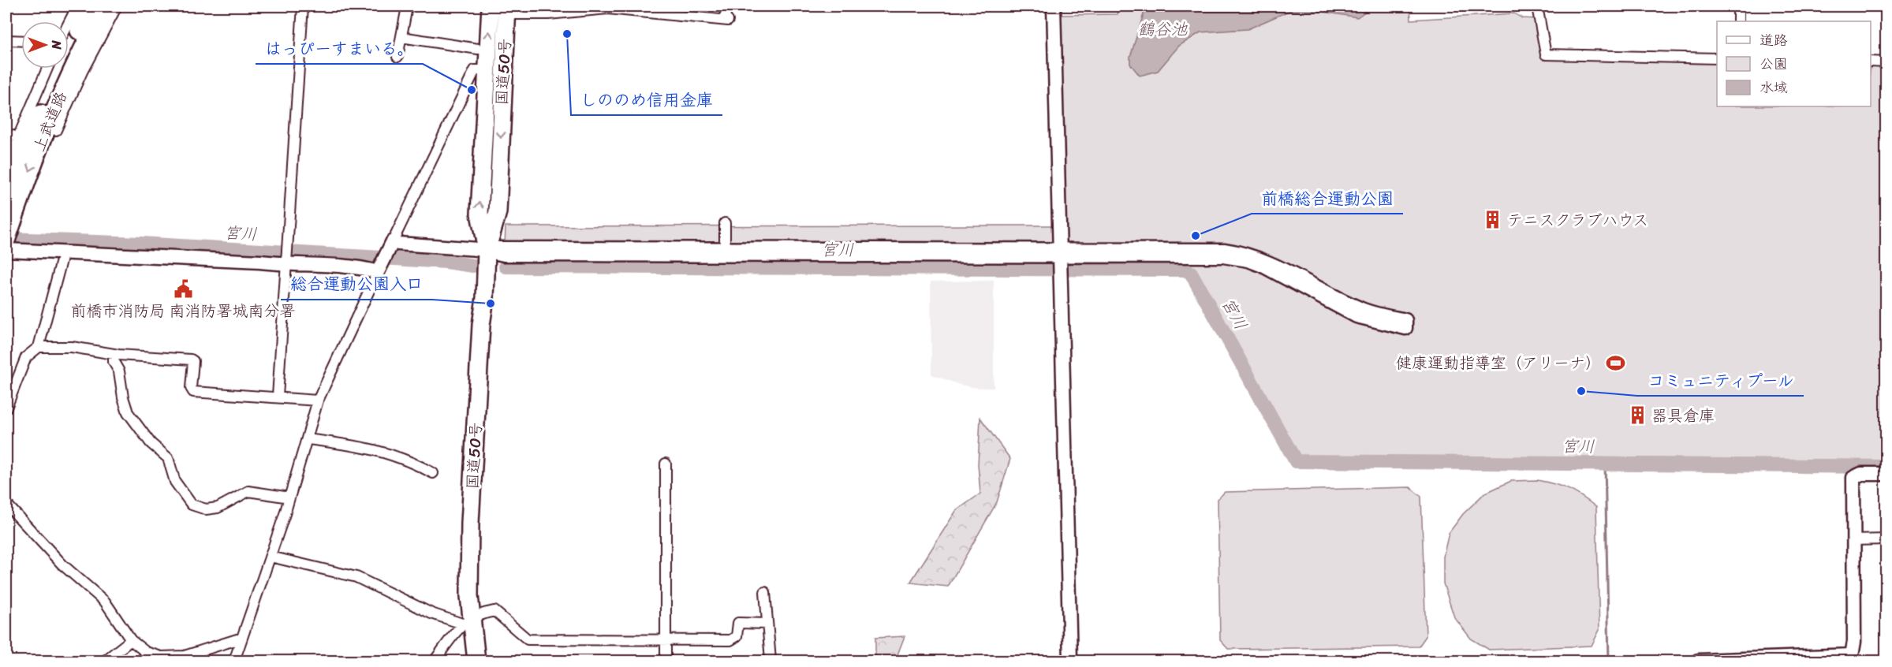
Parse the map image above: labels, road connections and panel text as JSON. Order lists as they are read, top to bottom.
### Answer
{
  "streets": {
    "highway": ["国道50号", "上武道路"]
  },
  "water": ["鶴谷池", "宮川"],
  "places": {
    "other": [
      "しののめ信用金庫",
      "はっぴーすまいる。",
      "前橋総合運動公園",
      "総合運動公園入口",
      "コミュニティプール"
    ],
    "building": ["テニスクラブハウス", "器具倉庫"],
    "public building": ["前橋市消防局 南消防署城南分署"],
    "sports": ["健康運動指導室（アリーナ）"]
  },
  "legend": ["道路", "公園", "水域"],
  "north": "right"
}
